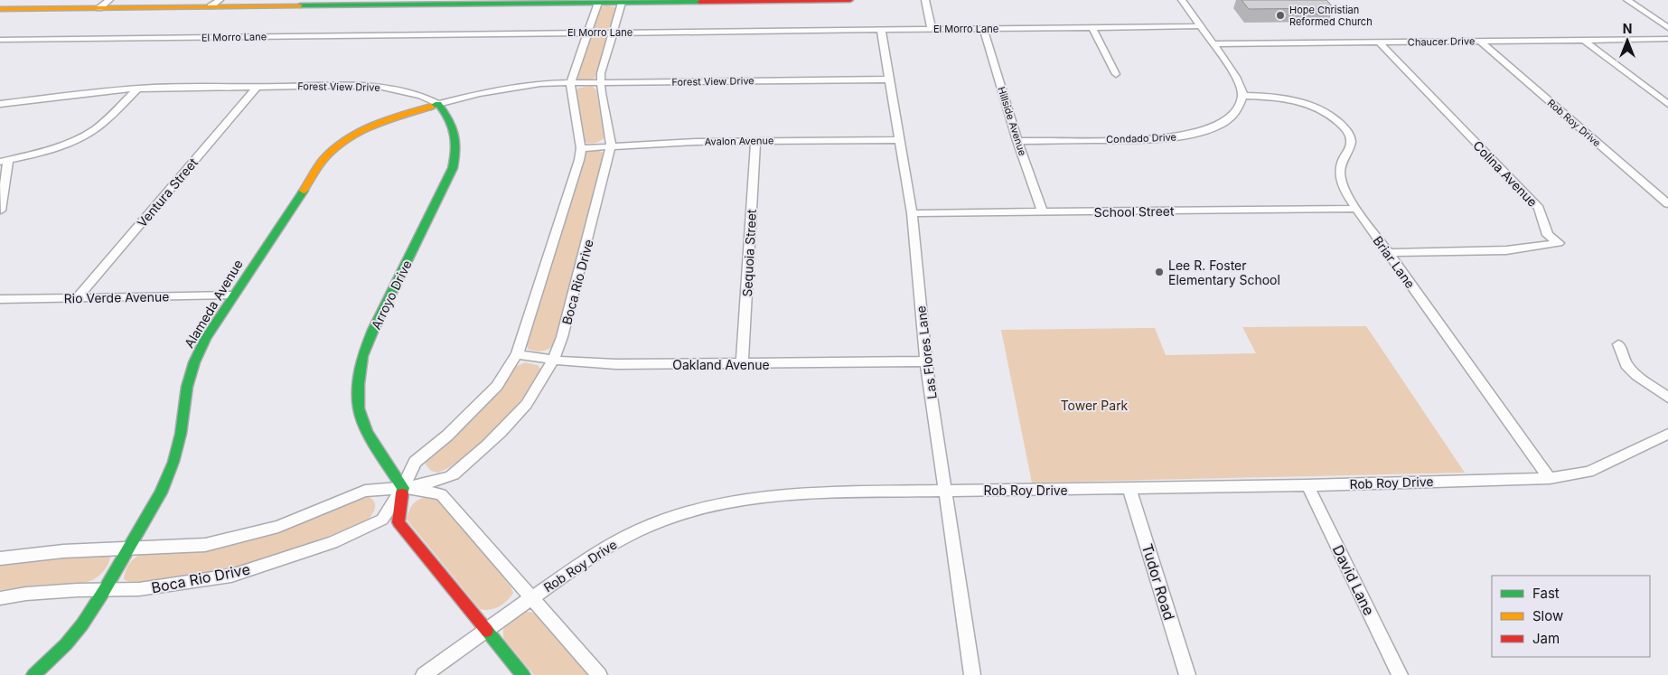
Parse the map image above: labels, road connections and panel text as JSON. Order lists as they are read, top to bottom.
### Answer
{
  "streets": {
    "street": [
      "El Morro Lane",
      "Chaucer Drive",
      "Forest View Drive",
      "Hillside Avenue",
      "Rob Roy Drive",
      "Condado Drive",
      "Avalon Avenue",
      "Colina Avenue",
      "Ventura Street",
      "School Street",
      "Sequoia Street",
      "Briar Lane",
      "Boca Rio Drive",
      "Arroyo Drive",
      "Rio Verde Avenue",
      "Alameda Avenue",
      "Las Flores Lane",
      "Oakland Avenue",
      "David Lane",
      "Tudor Road"
    ]
  },
  "crossings": [
    ["El Morro Lane", "Hillside Avenue"],
    ["El Morro Lane", "Boca Rio Drive"],
    ["El Morro Lane", "Las Flores Lane"],
    ["Chaucer Drive", "Rob Roy Drive"],
    ["Chaucer Drive", "Colina Avenue"],
    ["Forest View Drive", "Ventura Street"],
    ["Forest View Drive", "Boca Rio Drive"],
    ["Forest View Drive", "Arroyo Drive"],
    ["Forest View Drive", "Alameda Avenue"],
    ["Forest View Drive", "Las Flores Lane"],
    ["Hillside Avenue", "Condado Drive"],
    ["Hillside Avenue", "School Street"],
    ["Rob Roy Drive", "Briar Lane"],
    ["Rob Roy Drive", "Las Flores Lane"],
    ["Rob Roy Drive", "David Lane"],
    ["Rob Roy Drive", "Tudor Road"],
    ["Condado Drive", "Briar Lane"],
    ["Avalon Avenue", "Sequoia Street"],
    ["Avalon Avenue", "Boca Rio Drive"],
    ["Avalon Avenue", "Las Flores Lane"],
    ["Colina Avenue", "Briar Lane"],
    ["Ventura Street", "Rio Verde Avenue"],
    ["School Street", "Briar Lane"],
    ["School Street", "Las Flores Lane"],
    ["Sequoia Street", "Oakland Avenue"],
    ["Boca Rio Drive", "Arroyo Drive"],
    ["Boca Rio Drive", "Alameda Avenue"],
    ["Boca Rio Drive", "Oakland Avenue"],
    ["Arroyo Drive", "Alameda Avenue"],
    ["Rio Verde Avenue", "Alameda Avenue"],
    ["Las Flores Lane", "Oakland Avenue"]
  ],
  "parks": ["Tower Park"],
  "places": ["Hope Christian Reformed Church", "Lee R. Foster Elementary School"],
  "legend": ["Fast", "Slow", "Jam"],
  "north": "top"
}
